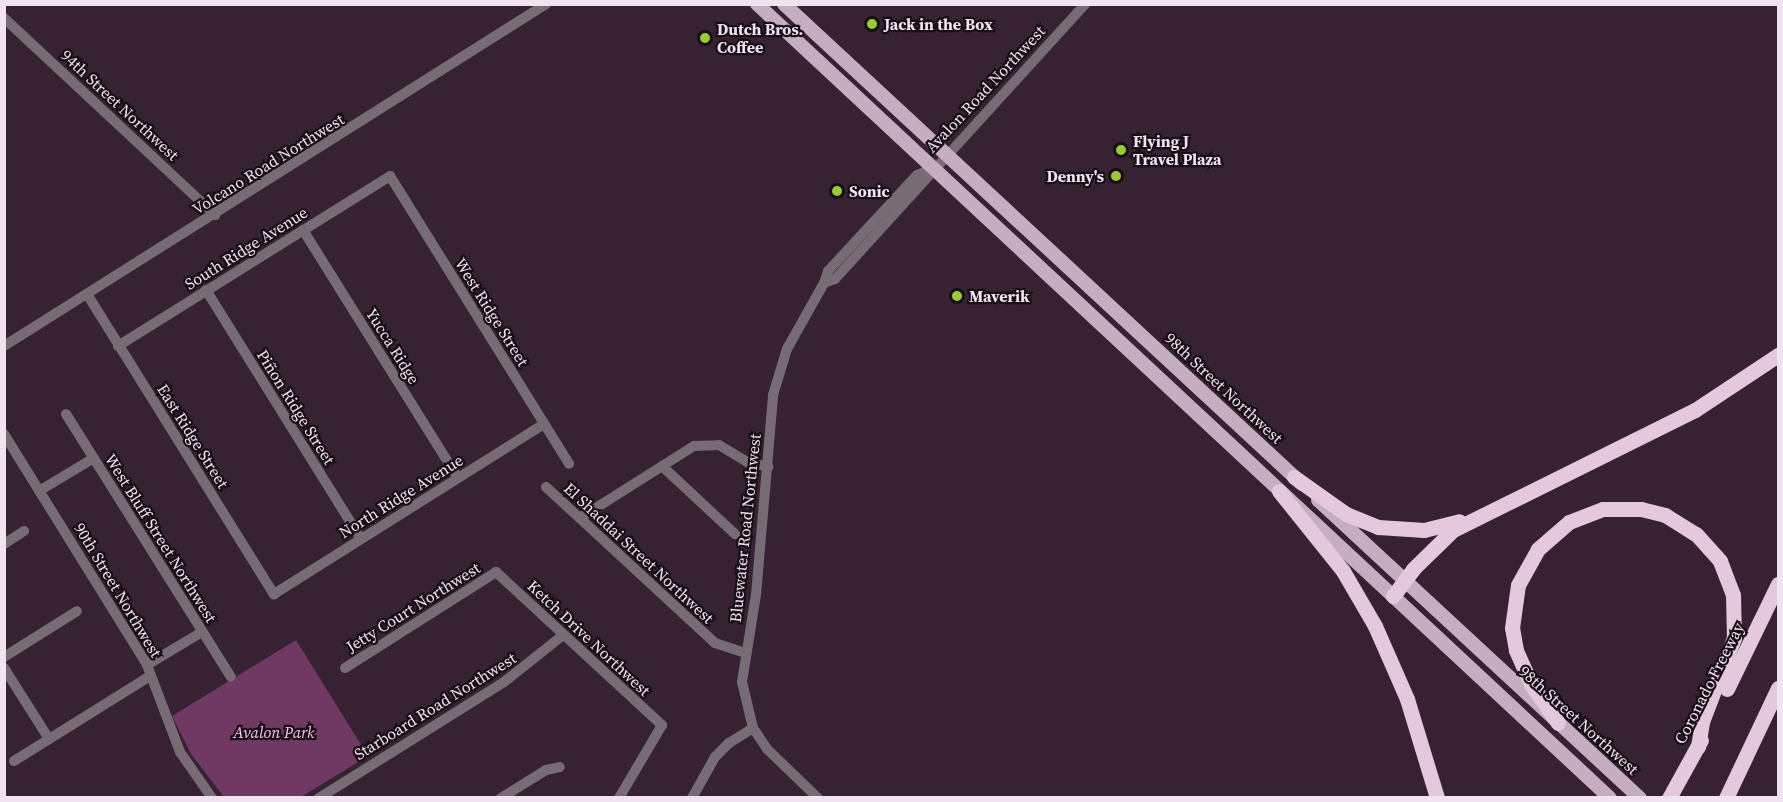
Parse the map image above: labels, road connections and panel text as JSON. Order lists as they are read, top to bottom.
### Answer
{
  "streets": {
    "highway": ["Coronado Freeway"],
    "main road": ["98th Street Northwest"],
    "street": [
      "Avalon Road Northwest",
      "94th Street Northwest",
      "Volcano Road Northwest",
      "South Ridge Avenue",
      "West Ridge Street",
      "Yucca Ridge",
      "Piñon Ridge Street",
      "East Ridge Street",
      "North Ridge Avenue",
      "Bluewater Road Northwest",
      "West Bluff Street Northwest",
      "El Shaddai Street Northwest",
      "90th Street Northwest",
      "Jetty Court Northwest",
      "Ketch Drive Northwest",
      "Starboard Road Northwest"
    ]
  },
  "crossings": [
    ["Avalon Road Northwest", "98th Street Northwest"],
    ["Avalon Road Northwest", "Bluewater Road Northwest"],
    ["94th Street Northwest", "Volcano Road Northwest"],
    ["Volcano Road Northwest", "East Ridge Street"],
    ["South Ridge Avenue", "West Ridge Street"],
    ["South Ridge Avenue", "Yucca Ridge"],
    ["South Ridge Avenue", "Piñon Ridge Street"],
    ["South Ridge Avenue", "East Ridge Street"],
    ["West Ridge Street", "North Ridge Avenue"],
    ["Yucca Ridge", "North Ridge Avenue"],
    ["Piñon Ridge Street", "North Ridge Avenue"],
    ["East Ridge Street", "North Ridge Avenue"],
    ["Bluewater Road Northwest", "El Shaddai Street Northwest"],
    ["Jetty Court Northwest", "Ketch Drive Northwest"],
    ["Ketch Drive Northwest", "Starboard Road Northwest"]
  ],
  "parks": ["Avalon Park"],
  "places": [
    "Jack in the Box",
    "Dutch Bros. Coffee",
    "Flying J Travel Plaza",
    "Denny's",
    "Sonic",
    "Maverik"
  ]
}
